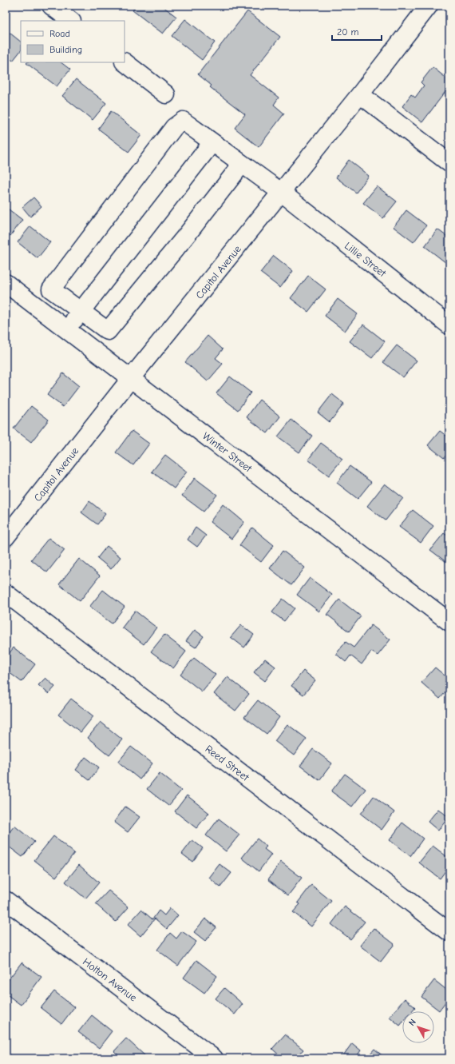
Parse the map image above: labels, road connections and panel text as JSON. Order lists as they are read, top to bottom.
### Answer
{
  "streets": {
    "street": [
      "Lillie Street",
      "Capitol Avenue",
      "Winter Street",
      "Reed Street",
      "Holton Avenue"
    ]
  },
  "crossings": [
    ["Lillie Street", "Capitol Avenue"],
    ["Capitol Avenue", "Winter Street"]
  ],
  "legend": ["Road", "Building"],
  "scale_bar": "20 m",
  "north": "top left"
}
